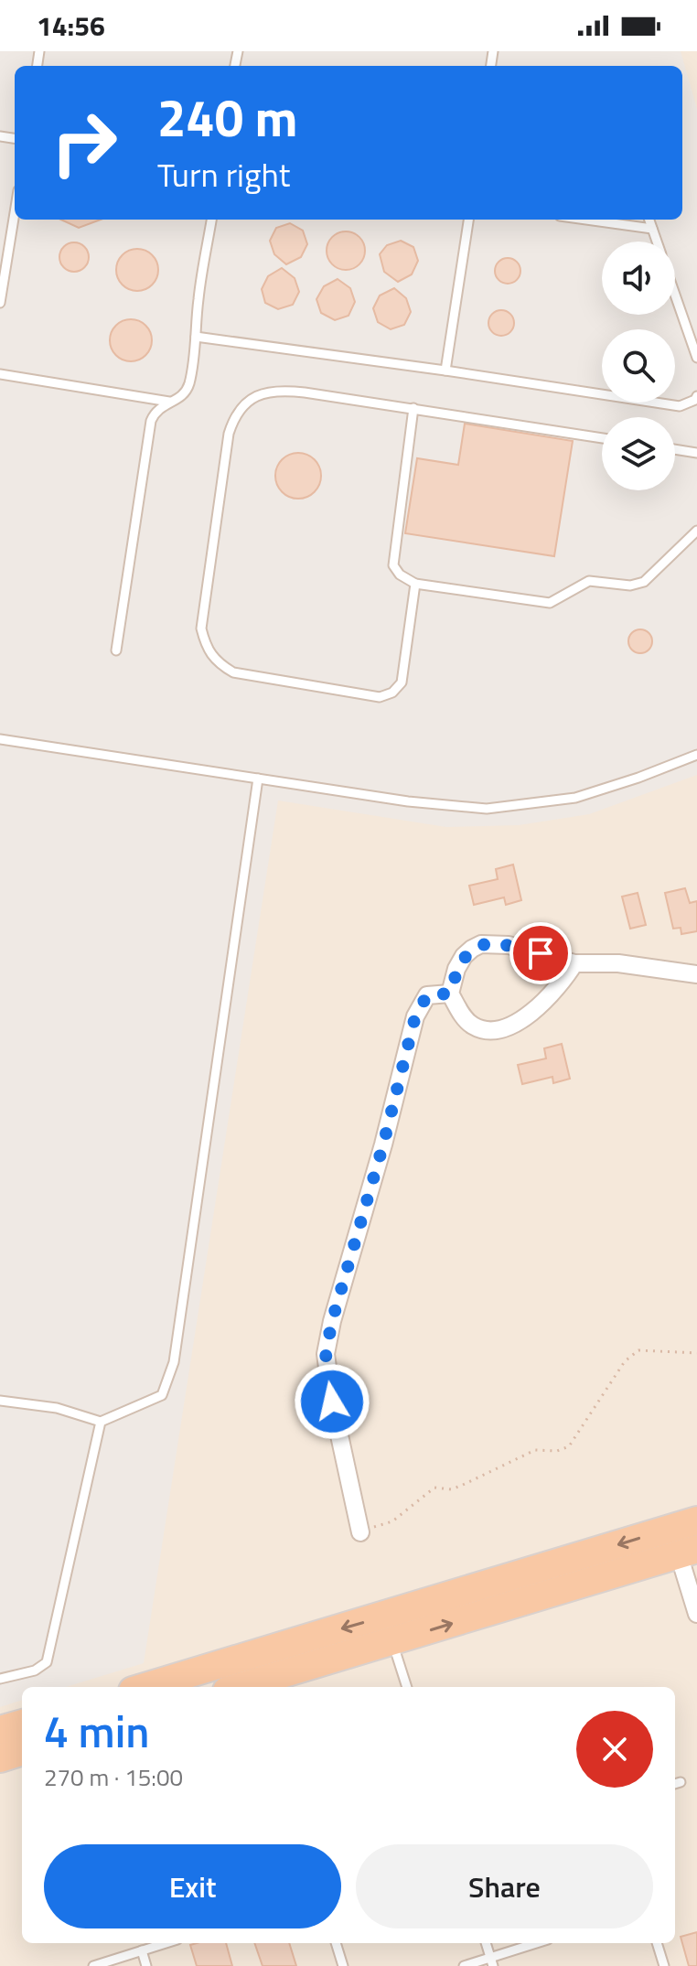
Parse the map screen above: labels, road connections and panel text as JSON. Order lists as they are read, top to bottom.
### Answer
{
  "page": {
    "status": "14:56",
    "turn": ["240 m", "Turn right"],
    "heading": ["4 min", "270 m · 15:00"],
    "buttons": ["Exit", "Share"]
  }
}
